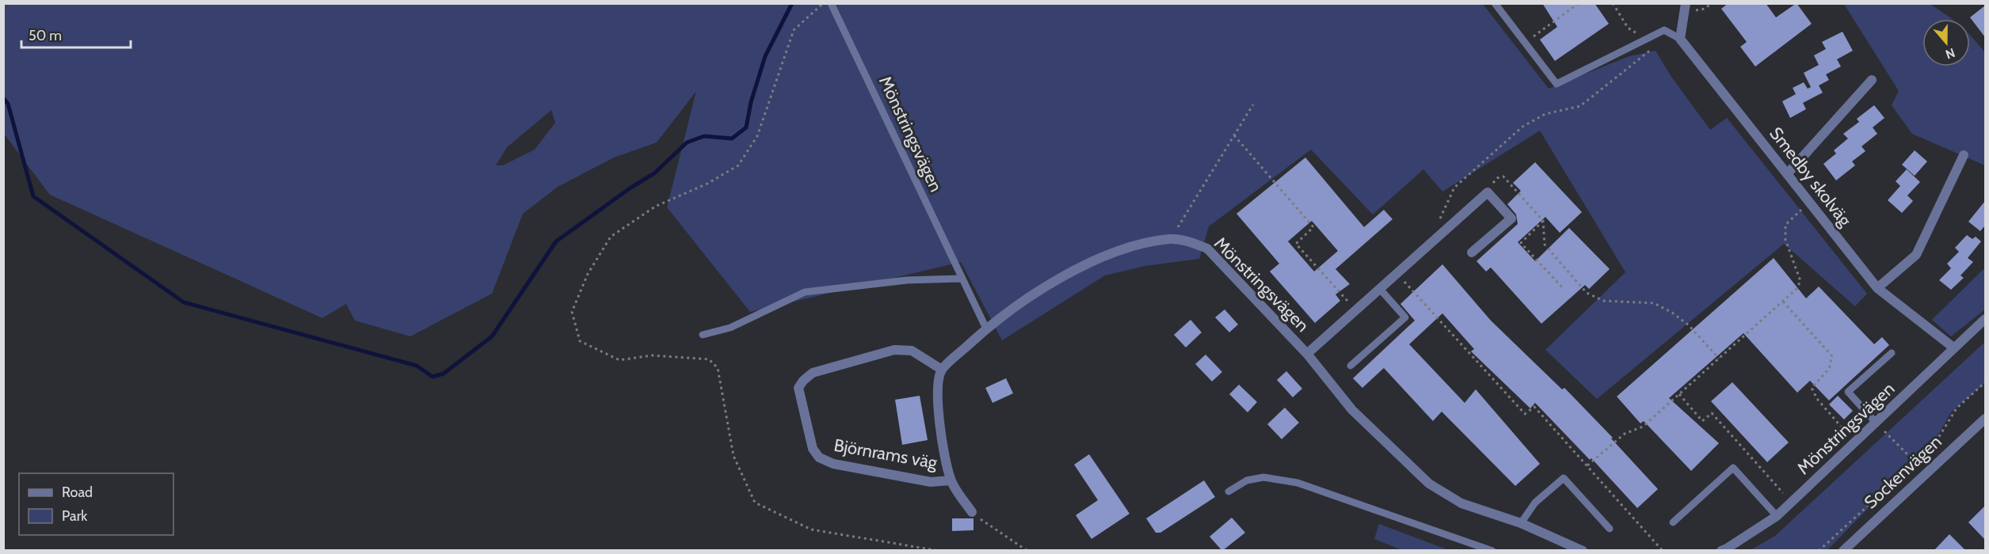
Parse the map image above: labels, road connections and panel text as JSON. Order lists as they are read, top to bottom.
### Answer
{
  "streets": {
    "street": [
      "Mönstringsvägen",
      "Smedby skolväg",
      "Björnrams väg",
      "Sockenvägen"
    ]
  },
  "crossings": [
    ["Mönstringsvägen", "Smedby skolväg"],
    ["Mönstringsvägen", "Björnrams väg"]
  ],
  "legend": ["Road", "Park"],
  "scale_bar": "50 m",
  "north": "bottom"
}
